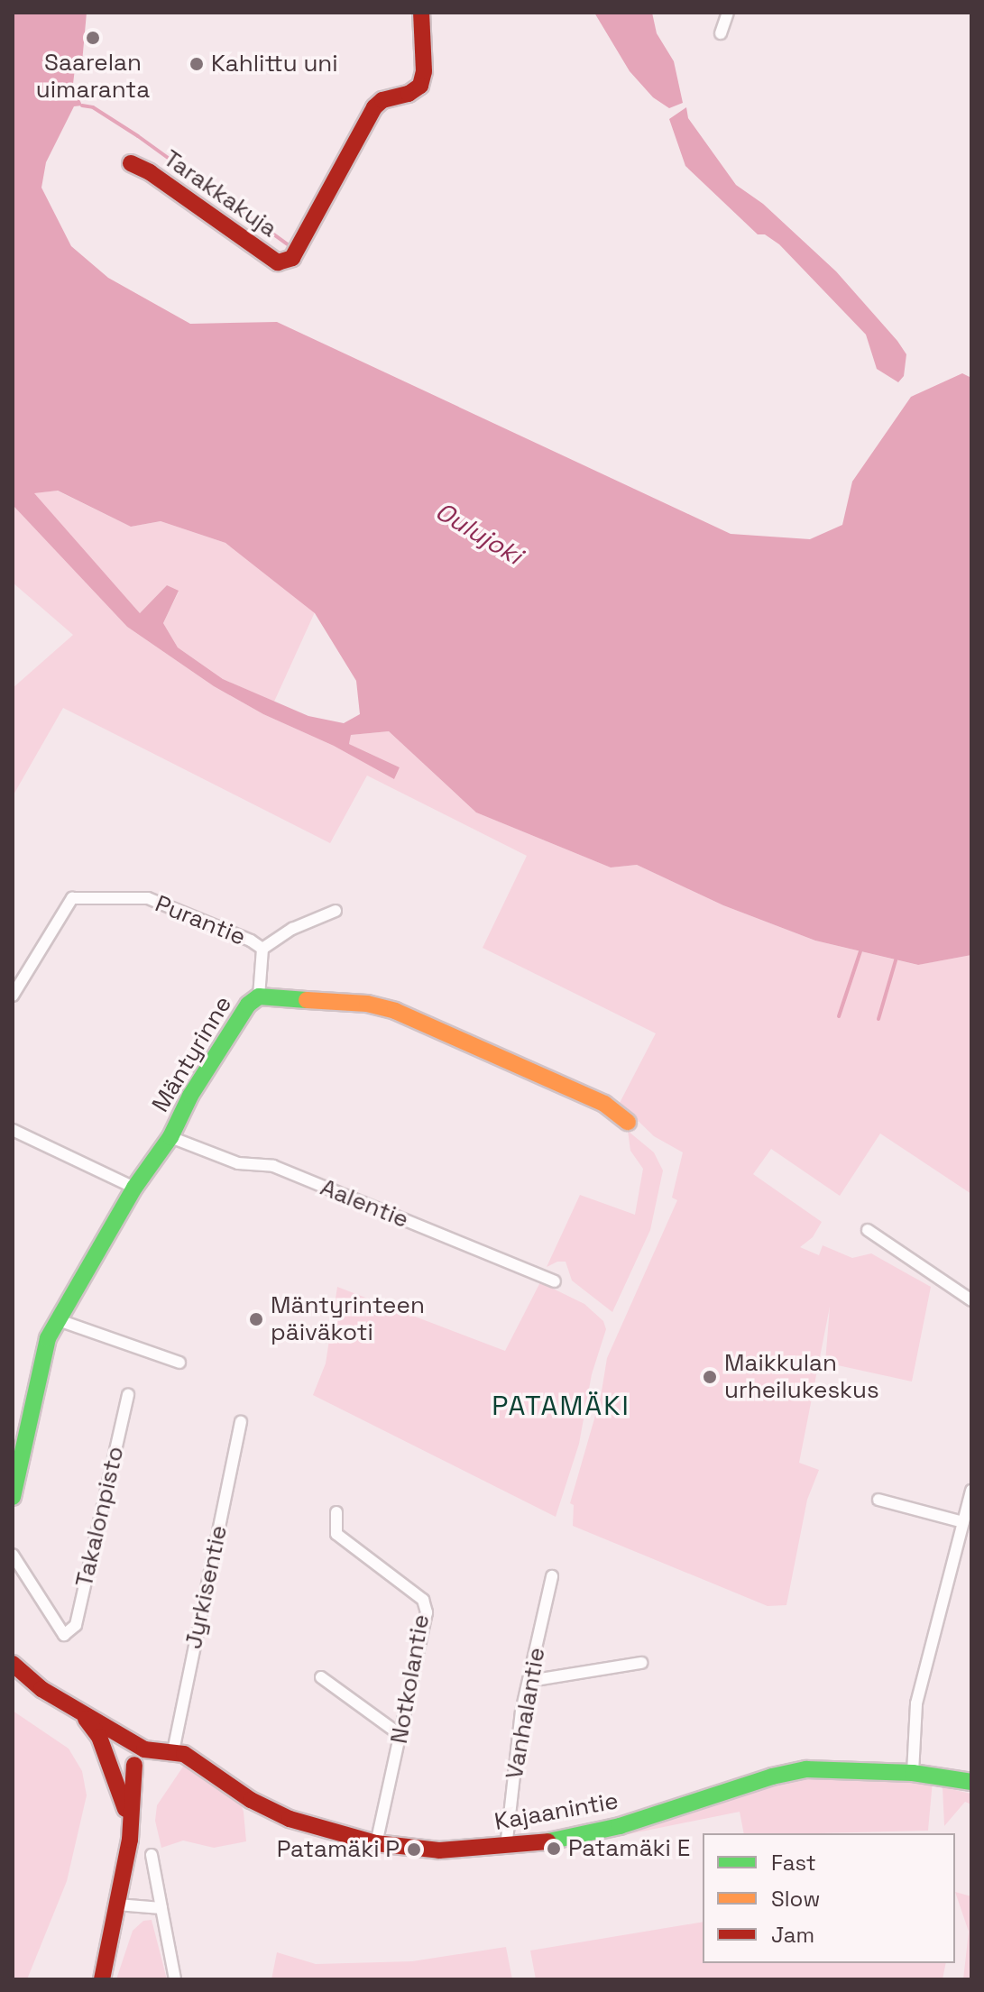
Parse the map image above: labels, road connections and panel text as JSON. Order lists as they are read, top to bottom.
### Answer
{
  "streets": {
    "street": [
      "Tarakkakuja",
      "Purantie",
      "Mäntyrinne",
      "Aalentie",
      "Takalonpisto",
      "Jyrkisentie",
      "Notkolantie",
      "Vanhalantie",
      "Kajaanintie"
    ]
  },
  "crossings": [
    ["Purantie", "Mäntyrinne"],
    ["Mäntyrinne", "Aalentie"],
    ["Jyrkisentie", "Kajaanintie"],
    ["Notkolantie", "Kajaanintie"],
    ["Vanhalantie", "Kajaanintie"]
  ],
  "districts": ["PATAMÄKI"],
  "water": ["Oulujoki"],
  "places": [
    "Saarelan uimaranta",
    "Kahlittu uni",
    "Mäntyrinteen päiväkoti",
    "Maikkulan urheilukeskus",
    "Patamäki E",
    "Patamäki P"
  ],
  "legend": ["Fast", "Slow", "Jam"]
}
